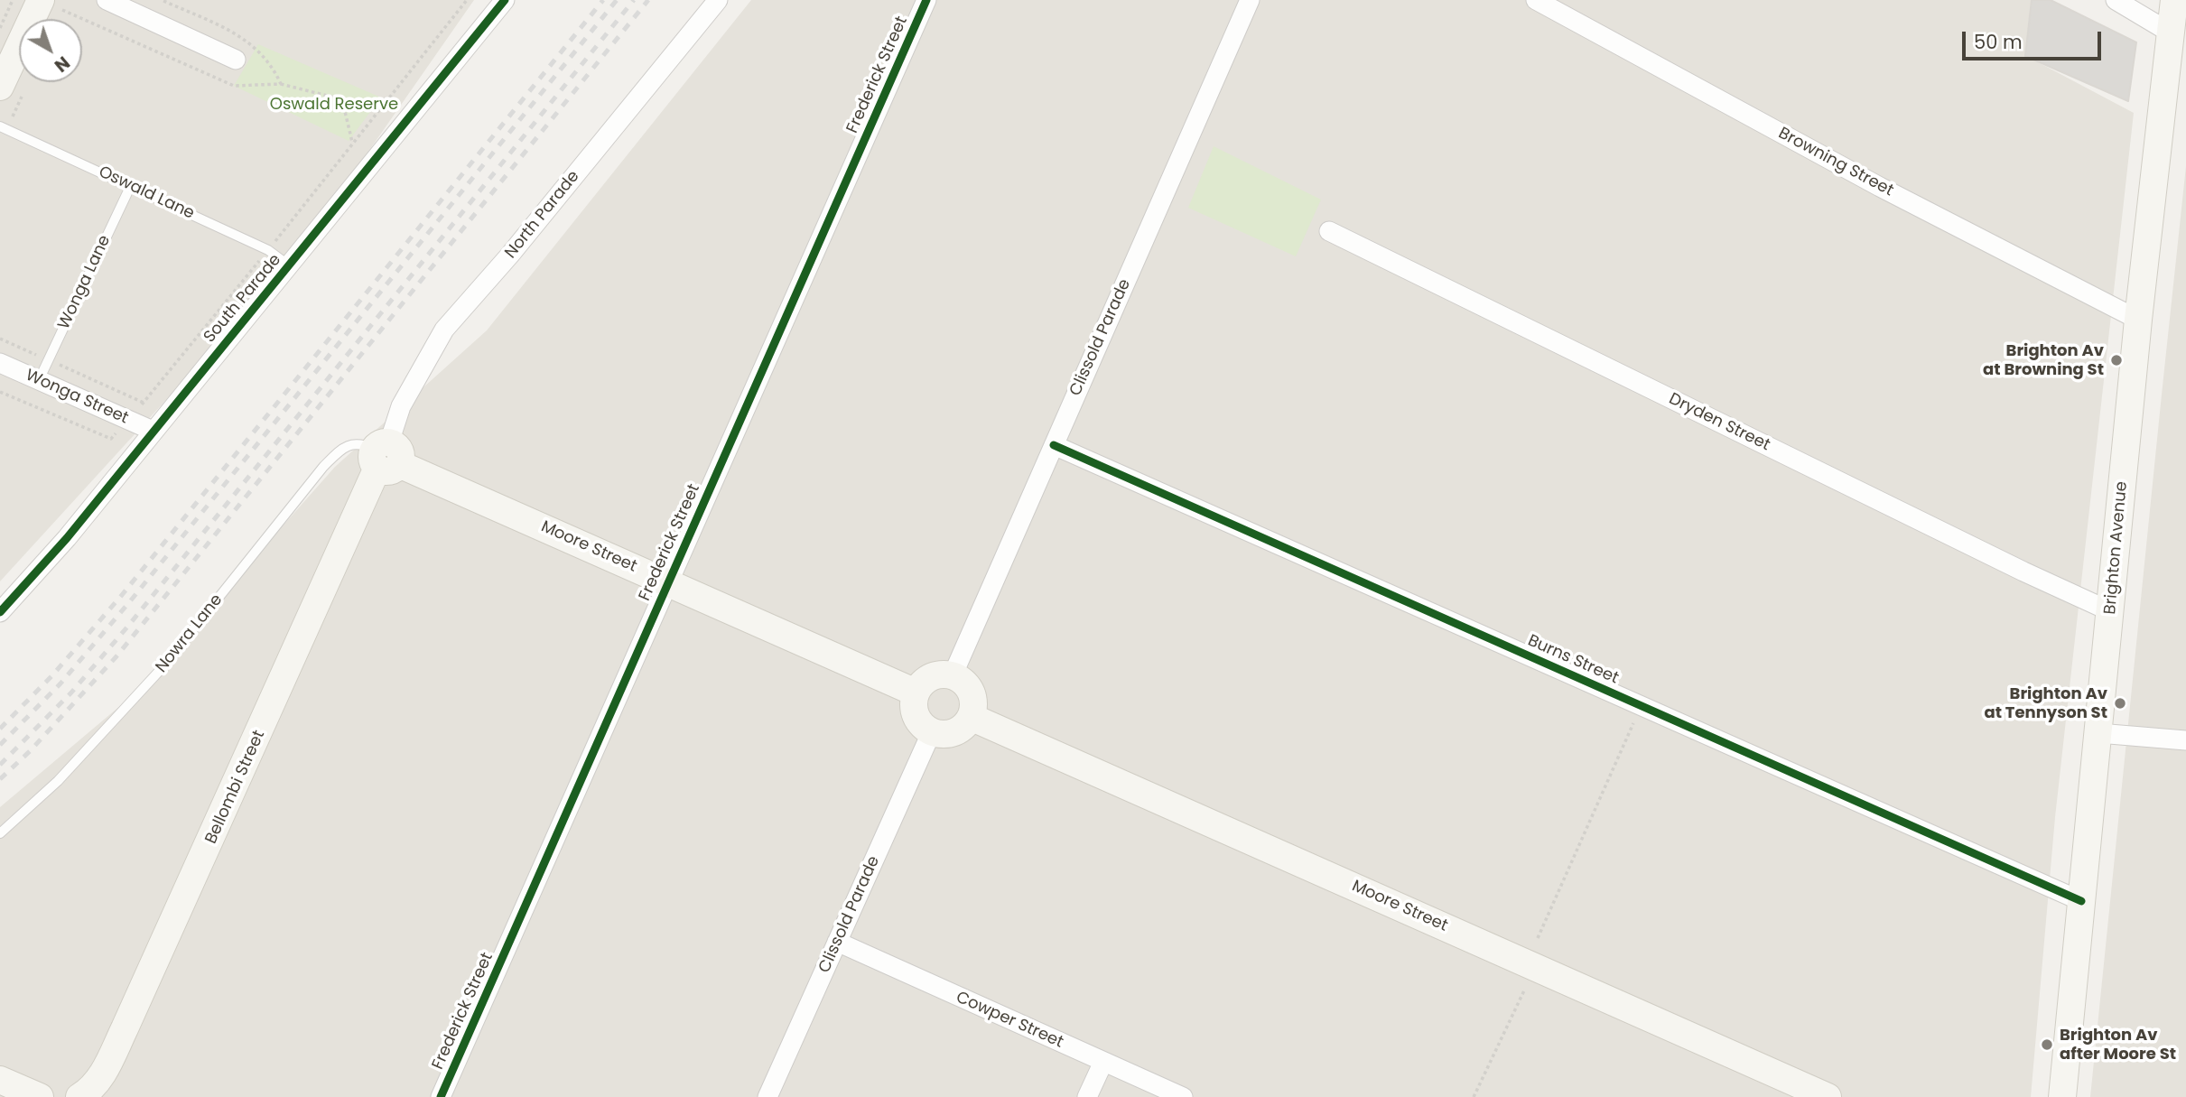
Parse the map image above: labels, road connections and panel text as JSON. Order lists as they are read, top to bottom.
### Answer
{
  "streets": {
    "street": [
      "Frederick Street",
      "Browning Street",
      "North Parade",
      "South Parade",
      "Clissold Parade",
      "Wonga Street",
      "Dryden Street",
      "Moore Street",
      "Brighton Avenue",
      "Burns Street",
      "Bellombi Street",
      "Cowper Street"
    ],
    "lane": ["Oswald Lane", "Wonga Lane", "Nowra Lane"]
  },
  "crossings": [
    ["Frederick Street", "Moore Street"],
    ["Browning Street", "Brighton Avenue"],
    ["Oswald Lane", "Wonga Lane"],
    ["Oswald Lane", "South Parade"],
    ["North Parade", "Moore Street"],
    ["North Parade", "Nowra Lane"],
    ["North Parade", "Bellombi Street"],
    ["Wonga Lane", "Wonga Street"],
    ["South Parade", "Wonga Street"],
    ["Clissold Parade", "Moore Street"],
    ["Clissold Parade", "Burns Street"],
    ["Clissold Parade", "Cowper Street"],
    ["Dryden Street", "Brighton Avenue"],
    ["Moore Street", "Nowra Lane"],
    ["Moore Street", "Bellombi Street"],
    ["Brighton Avenue", "Burns Street"],
    ["Nowra Lane", "Bellombi Street"]
  ],
  "parks": ["Oswald Reserve"],
  "places": ["Brighton Av at Browning St", "Brighton Av at Tennyson St", "Brighton Av after Moore St"],
  "scale_bar": "50 m",
  "north": "bottom right"
}
